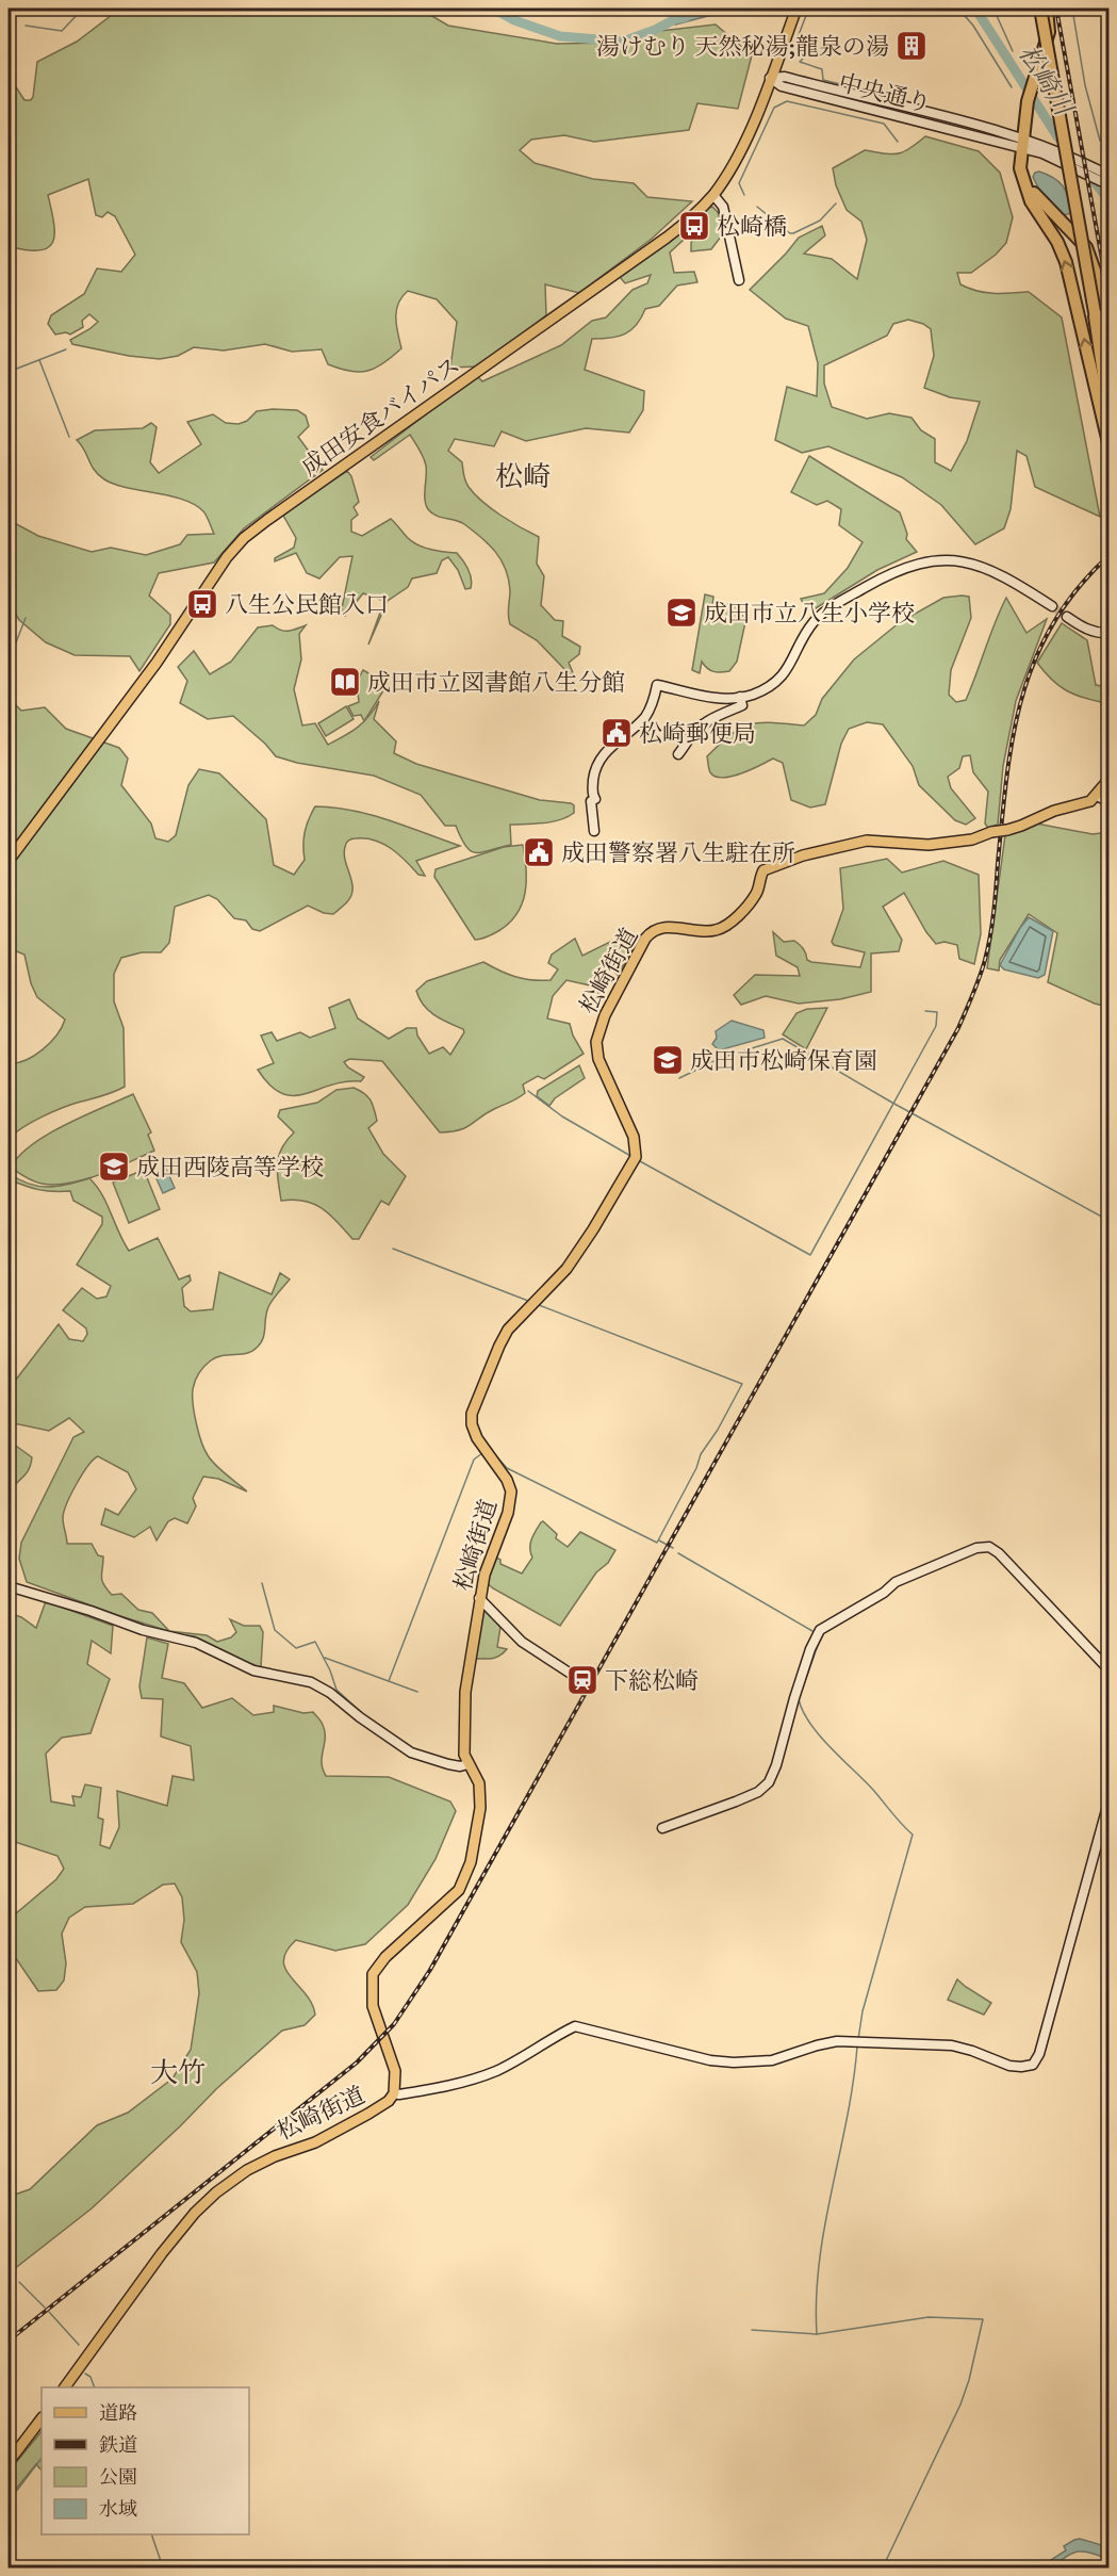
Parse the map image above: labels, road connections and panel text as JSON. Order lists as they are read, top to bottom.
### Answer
{
  "streets": {
    "main road": ["成田安食バイパス", "松崎街道"],
    "street": ["中央通り"]
  },
  "crossings": [
    ["中央通り", "成田安食バイパス"]
  ],
  "districts": ["松崎", "大竹"],
  "water": ["松崎川"],
  "places": {
    "building": ["湯けむり 天然秘湯;龍泉の湯"],
    "bus stop": ["松崎橋", "八生公民館入口"],
    "school or university": ["成田市立八生小学校", "成田市松崎保育園", "成田西陵高等学校"],
    "library": ["成田市立図書館八生分館"],
    "public building": ["松崎郵便局", "成田警察署八生駐在所"],
    "station": ["下総松崎"]
  },
  "legend": [
    "道路",
    "鉄道",
    "公園",
    "水域"
  ]
}
